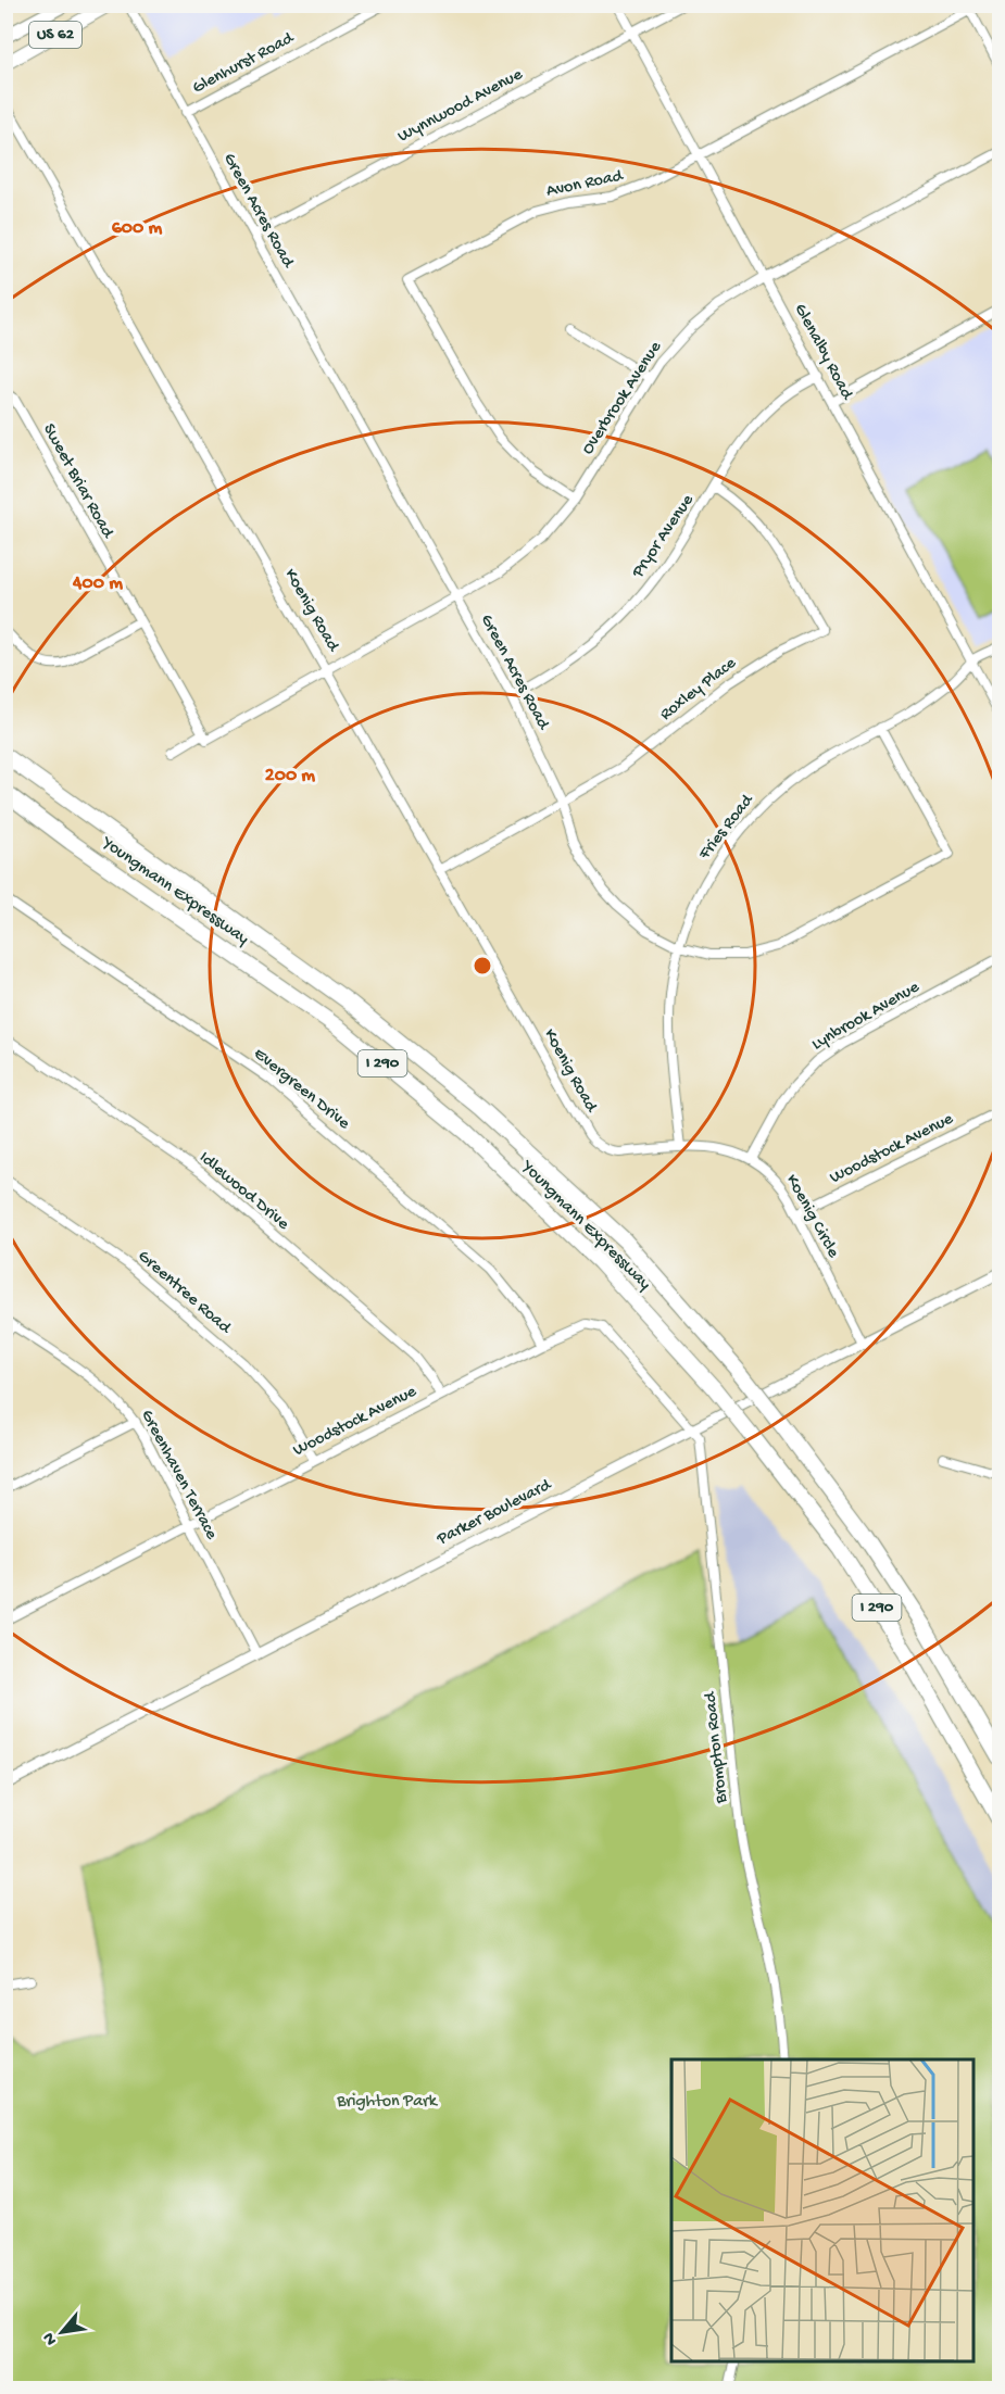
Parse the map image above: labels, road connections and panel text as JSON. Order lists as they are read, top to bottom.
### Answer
{
  "streets": {
    "highway": ["Youngmann Expressway", "I 290"],
    "main road": ["US 62"],
    "street": [
      "Glenhurst Road",
      "Wynnwood Avenue",
      "Avon Road",
      "Green Acres Road",
      "Glenalby Road",
      "Overbrook Avenue",
      "Sweet Briar Road",
      "Pryor Avenue",
      "Koenig Road",
      "Roxley Place",
      "Fries Road",
      "Lynbrook Avenue",
      "Evergreen Drive",
      "Woodstock Avenue",
      "Idlewood Drive",
      "Koenig Circle",
      "Greentree Road",
      "Greenhaven Terrace",
      "Parker Boulevard",
      "Brompton Road"
    ]
  },
  "crossings": [
    ["Glenhurst Road", "Green Acres Road"],
    ["Wynnwood Avenue", "Green Acres Road"],
    ["Wynnwood Avenue", "Glenalby Road"],
    ["Avon Road", "Glenalby Road"],
    ["Avon Road", "Overbrook Avenue"],
    ["Green Acres Road", "Overbrook Avenue"],
    ["Green Acres Road", "Pryor Avenue"],
    ["Green Acres Road", "Roxley Place"],
    ["Green Acres Road", "Fries Road"],
    ["Glenalby Road", "Overbrook Avenue"],
    ["Glenalby Road", "Pryor Avenue"],
    ["Glenalby Road", "Fries Road"],
    ["Overbrook Avenue", "Koenig Road"],
    ["Pryor Avenue", "Roxley Place"],
    ["Koenig Road", "Roxley Place"],
    ["Koenig Road", "Koenig Circle"],
    ["Fries Road", "Koenig Circle"],
    ["Lynbrook Avenue", "Koenig Circle"],
    ["Evergreen Drive", "Woodstock Avenue"],
    ["Woodstock Avenue", "Idlewood Drive"],
    ["Woodstock Avenue", "Koenig Circle"],
    ["Woodstock Avenue", "Greentree Road"],
    ["Woodstock Avenue", "Greenhaven Terrace"],
    ["Woodstock Avenue", "Parker Boulevard"],
    ["Woodstock Avenue", "Brompton Road"],
    ["Koenig Circle", "Parker Boulevard"],
    ["Greenhaven Terrace", "Parker Boulevard"],
    ["Parker Boulevard", "Brompton Road"]
  ],
  "parks": ["Brighton Park"],
  "north": "bottom left",
  "rings": ["600 m", "400 m", "200 m"]
}
